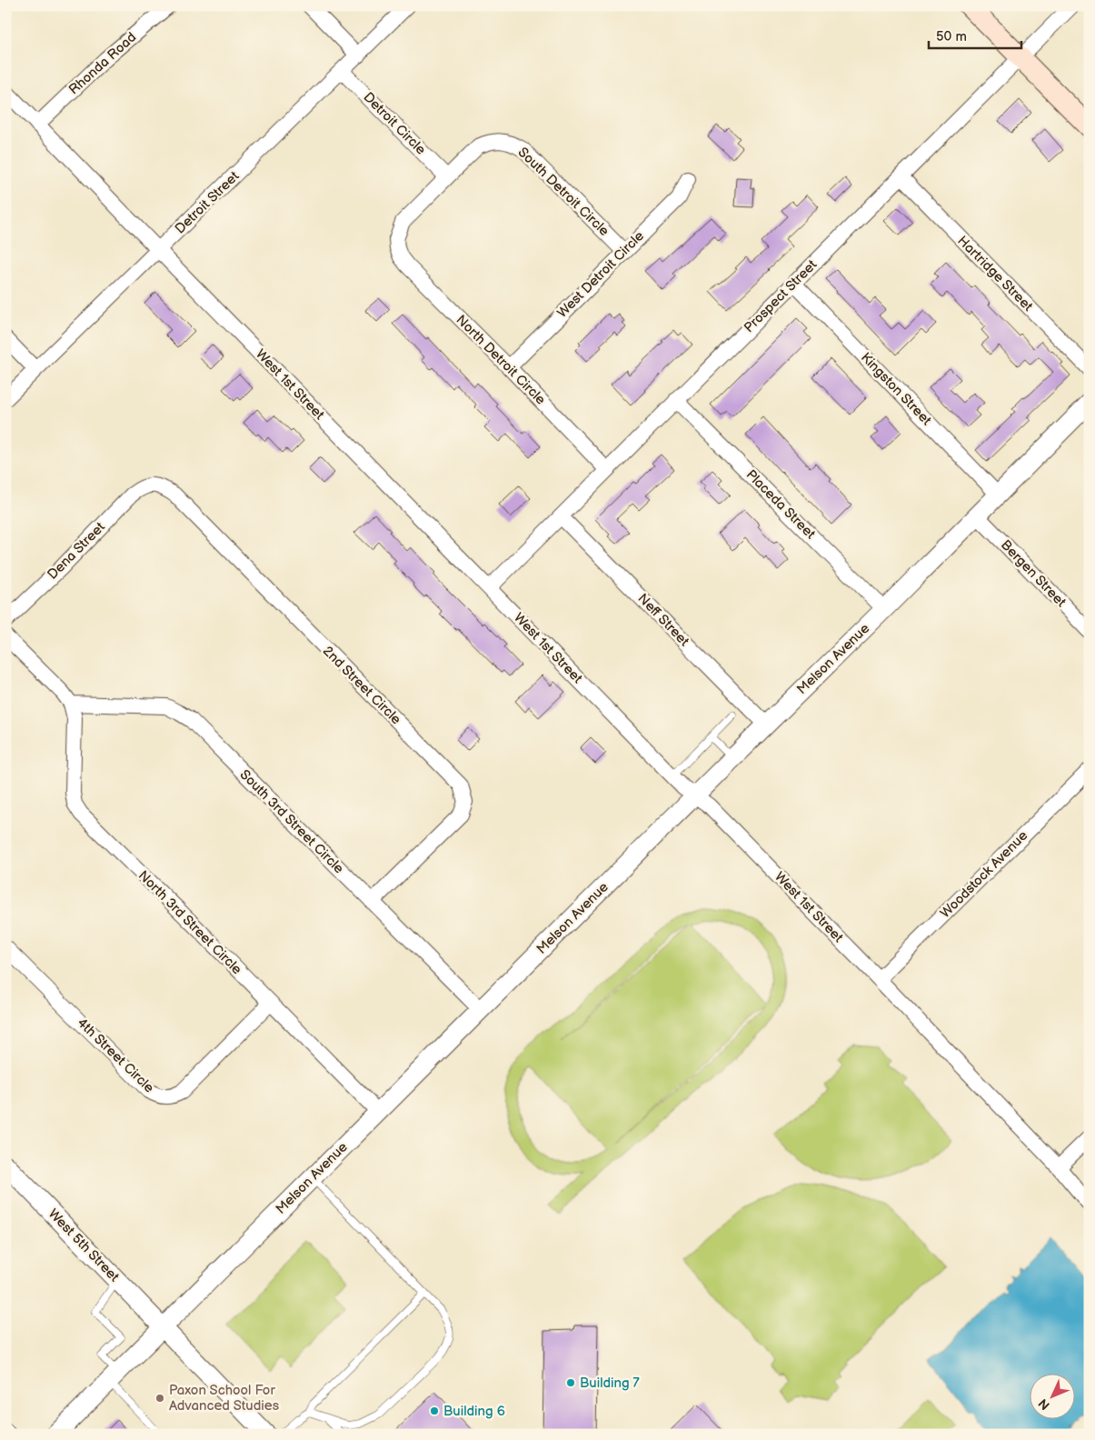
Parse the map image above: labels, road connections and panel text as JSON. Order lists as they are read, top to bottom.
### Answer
{
  "streets": {
    "street": [
      "Rhonda Road",
      "Detroit Circle",
      "South Detroit Circle",
      "Detroit Street",
      "Hartridge Street",
      "West Detroit Circle",
      "Prospect Street",
      "North Detroit Circle",
      "West 1st Street",
      "Kingston Street",
      "Placeda Street",
      "Dena Street",
      "Bergen Street",
      "Neff Street",
      "Melson Avenue",
      "2nd Street Circle",
      "South 3rd Street Circle",
      "Woodstock Avenue",
      "North 3rd Street Circle",
      "4th Street Circle",
      "West 5th Street"
    ]
  },
  "crossings": [
    ["Rhonda Road", "West 1st Street"],
    ["Detroit Circle", "South Detroit Circle"],
    ["Detroit Circle", "Detroit Street"],
    ["Detroit Circle", "North Detroit Circle"],
    ["South Detroit Circle", "West Detroit Circle"],
    ["South Detroit Circle", "North Detroit Circle"],
    ["Detroit Street", "West 1st Street"],
    ["Hartridge Street", "Prospect Street"],
    ["West Detroit Circle", "North Detroit Circle"],
    ["Prospect Street", "North Detroit Circle"],
    ["Prospect Street", "West 1st Street"],
    ["Prospect Street", "Kingston Street"],
    ["Prospect Street", "Placeda Street"],
    ["Prospect Street", "Neff Street"],
    ["West 1st Street", "Melson Avenue"],
    ["West 1st Street", "Woodstock Avenue"],
    ["Kingston Street", "Melson Avenue"],
    ["Placeda Street", "Melson Avenue"],
    ["Dena Street", "2nd Street Circle"],
    ["Bergen Street", "Melson Avenue"],
    ["Neff Street", "Melson Avenue"],
    ["Melson Avenue", "South 3rd Street Circle"],
    ["Melson Avenue", "North 3rd Street Circle"],
    ["Melson Avenue", "West 5th Street"],
    ["2nd Street Circle", "South 3rd Street Circle"],
    ["South 3rd Street Circle", "North 3rd Street Circle"],
    ["North 3rd Street Circle", "4th Street Circle"]
  ],
  "places": ["Building 7", "Paxon School For Advanced Studies", "Building 6"],
  "scale_bar": "50 m",
  "north": "bottom left"
}
